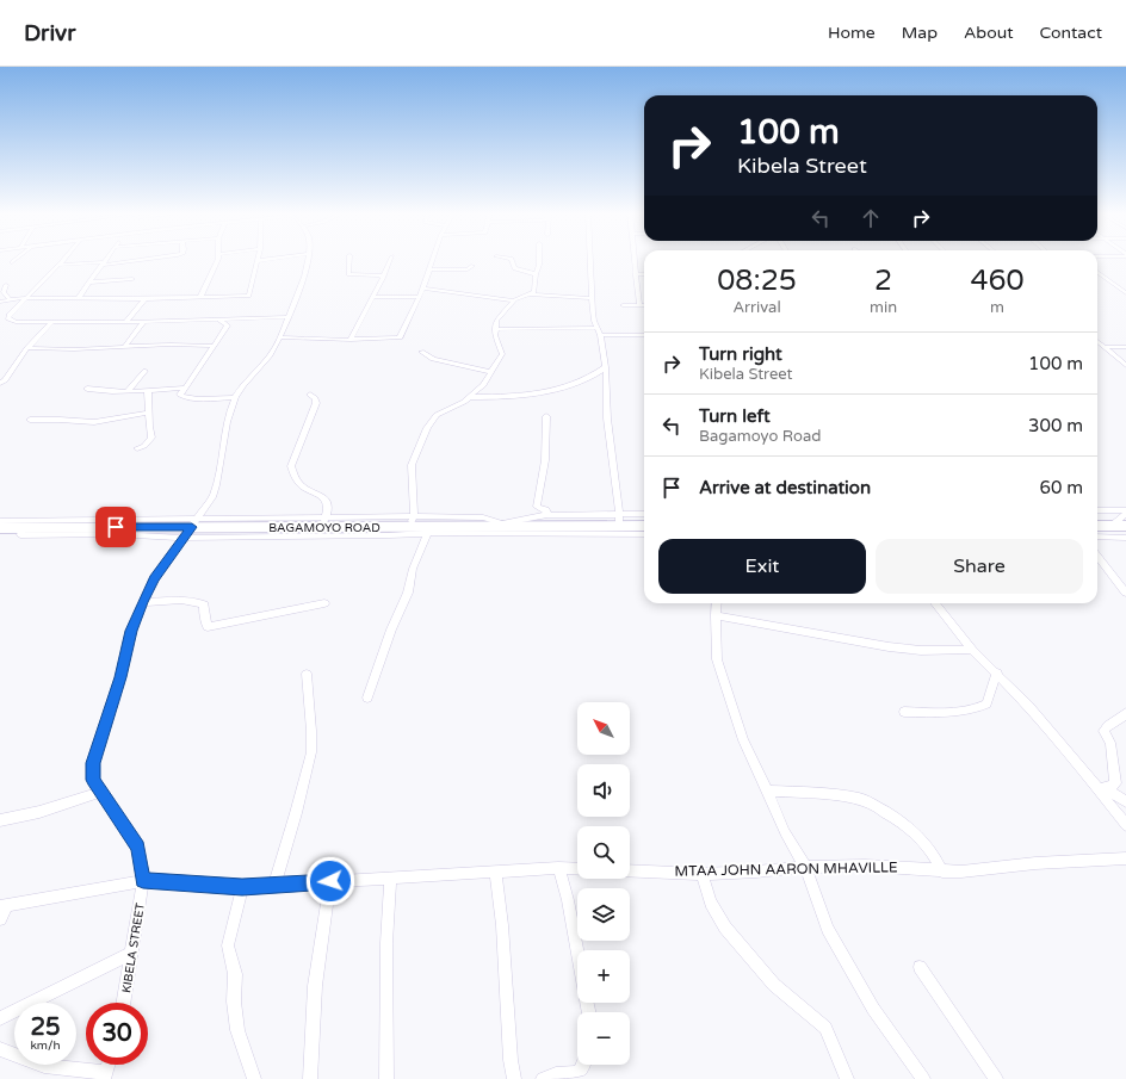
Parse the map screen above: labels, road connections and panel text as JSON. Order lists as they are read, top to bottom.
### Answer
{
  "streets": {
    "highway": ["BAGAMOYO ROAD"],
    "street": ["MTAA JOHN AARON MHAVILLE", "KIBELA STREET"]
  },
  "crossings": [
    ["BAGAMOYO ROAD", "KIBELA STREET"]
  ],
  "north": "top left",
  "page": {
    "header": "Drivr",
    "nav": [
      "Home",
      "Map",
      "About",
      "Contact"
    ],
    "turn": ["100 m", "Kibela Street"],
    "eta": [
      "08:25",
      "Arrival",
      "2",
      "min",
      "460",
      "m"
    ],
    "list": [
      {
        "name": "Turn right",
        "note": "Kibela Street",
        "value": "100 m"
      },
      {
        "name": "Turn left",
        "note": "Bagamoyo Road",
        "value": "300 m"
      },
      {
        "name": "Arrive at destination",
        "value": "60 m"
      }
    ],
    "buttons": ["Exit", "Share"],
    "map_buttons": ["+", "−"],
    "speed": "25 km/h",
    "limit": "30"
  }
}
